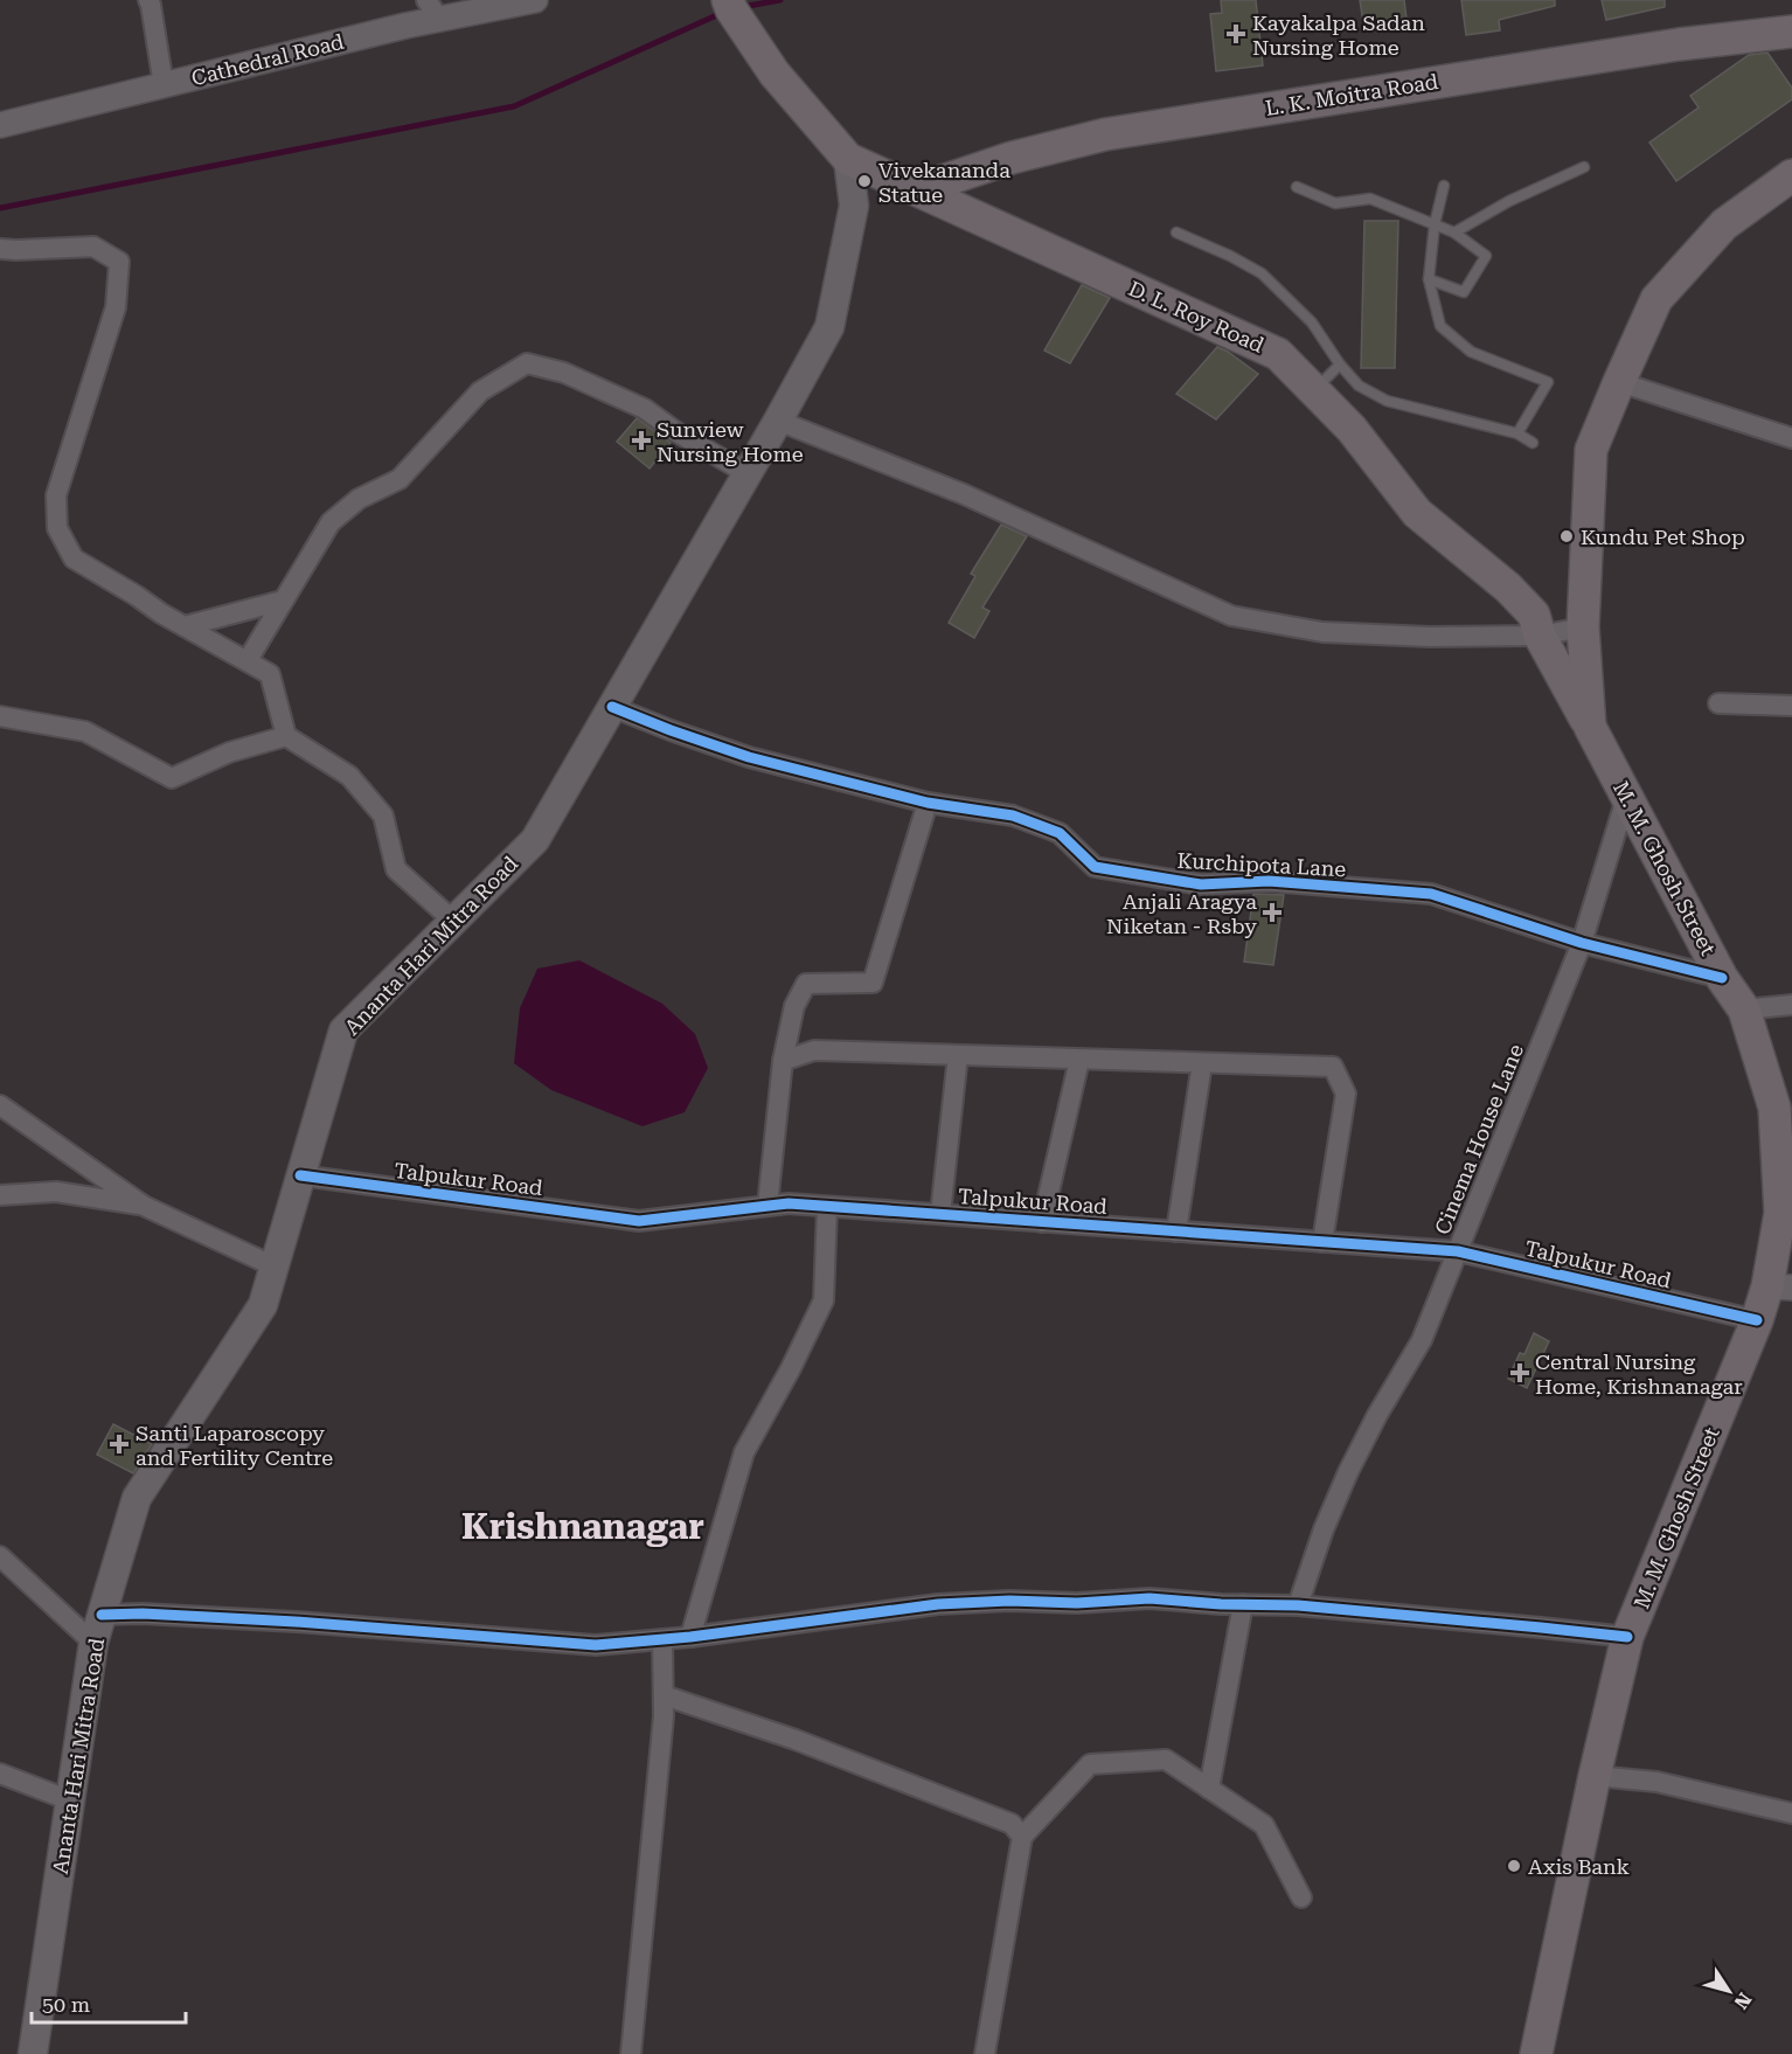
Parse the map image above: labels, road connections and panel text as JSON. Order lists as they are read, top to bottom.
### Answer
{
  "streets": {
    "main road": [
      "L. K. Moitra Road",
      "D. L. Roy Road",
      "M. M. Ghosh Street",
      "Ananta Hari Mitra Road"
    ],
    "street": [
      "Cathedral Road",
      "Kurchipota Lane",
      "Cinema House Lane",
      "Talpukur Road"
    ]
  },
  "crossings": [
    ["L. K. Moitra Road", "D. L. Roy Road"],
    ["D. L. Roy Road", "M. M. Ghosh Street"],
    ["D. L. Roy Road", "Ananta Hari Mitra Road"],
    ["Kurchipota Lane", "M. M. Ghosh Street"],
    ["Kurchipota Lane", "Ananta Hari Mitra Road"],
    ["Kurchipota Lane", "Cinema House Lane"],
    ["M. M. Ghosh Street", "Cinema House Lane"],
    ["M. M. Ghosh Street", "Talpukur Road"],
    ["Ananta Hari Mitra Road", "Talpukur Road"],
    ["Cinema House Lane", "Talpukur Road"]
  ],
  "districts": ["Krishnanagar"],
  "places": {
    "health": [
      "Kayakalpa Sadan Nursing Home",
      "Sunview Nursing Home",
      "Anjali Aragya Niketan - Rsby",
      "Central Nursing Home, Krishnanagar",
      "Santi Laparoscopy and Fertility Centre"
    ],
    "other": ["Vivekananda Statue", "Kundu Pet Shop", "Axis Bank"]
  },
  "scale_bar": "50 m",
  "north": "bottom right"
}
